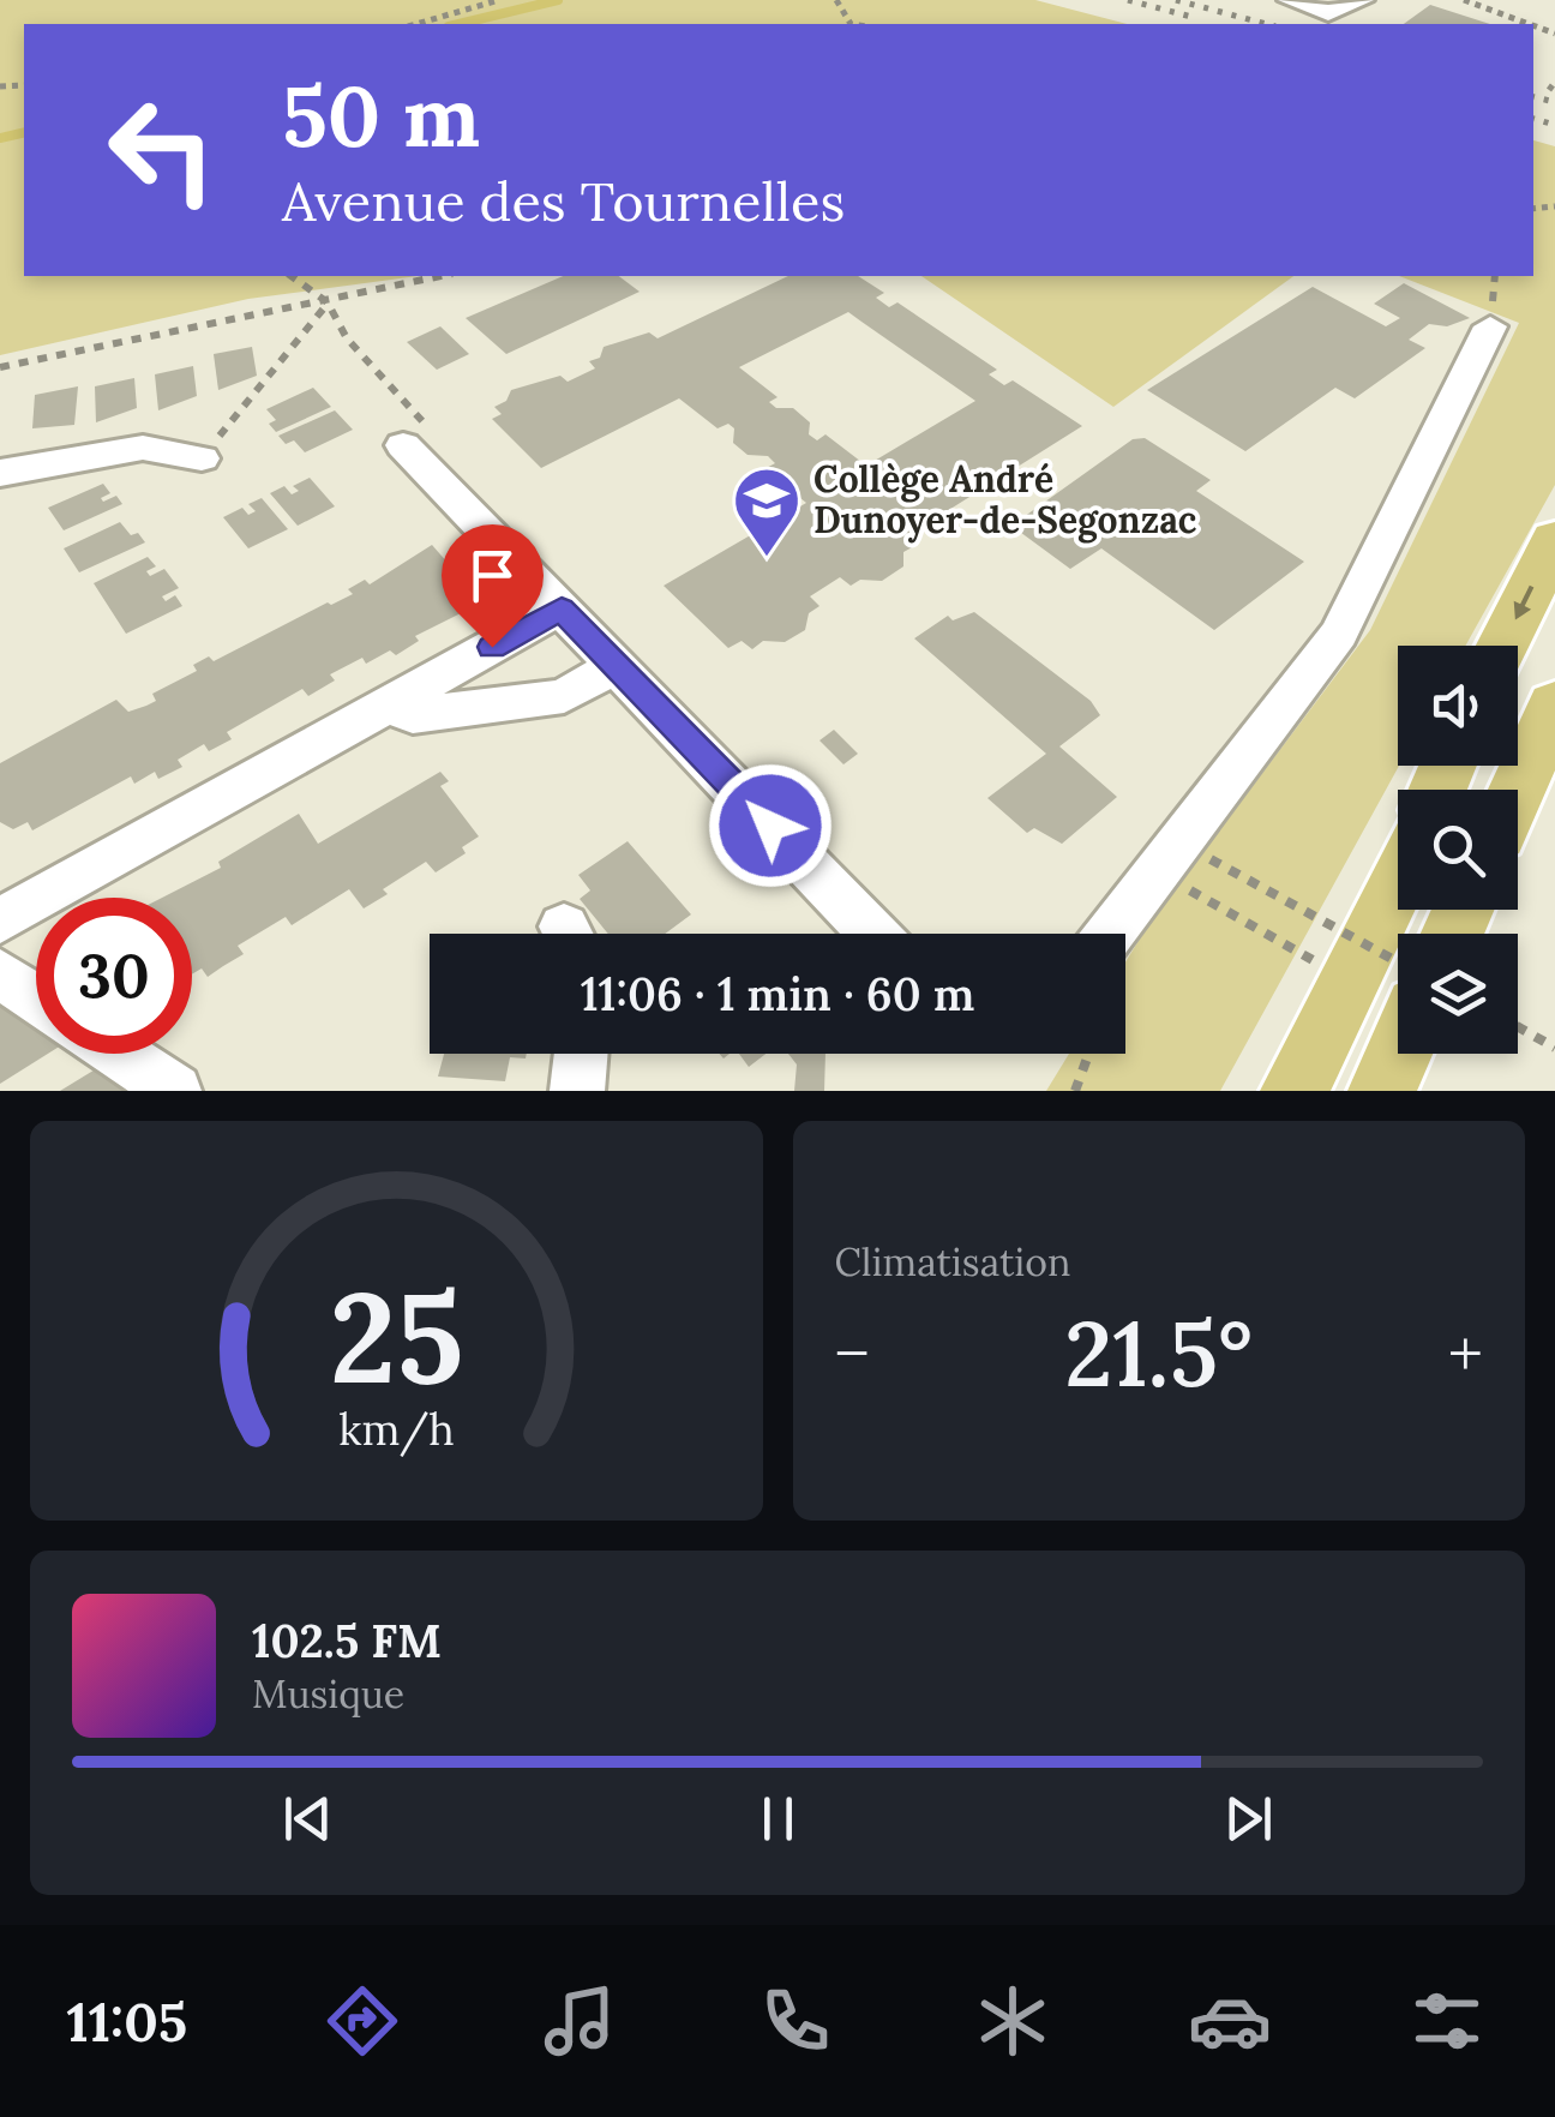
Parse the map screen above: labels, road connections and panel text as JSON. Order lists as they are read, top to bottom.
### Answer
{
  "places": {
    "school or university": ["Collège André Dunoyer-de-Segonzac"]
  },
  "page": {
    "turn": ["50 m", "Avenue des Tournelles"],
    "limit": "30",
    "trip": "11:06 · 1 min · 60 m",
    "tile": "Climatisation",
    "heat": ["−", "21.5°", "+"],
    "song": ["102.5 FM", "Musique"],
    "tabs": "11:05",
    "gauge": ["25", "km/h"]
  }
}
